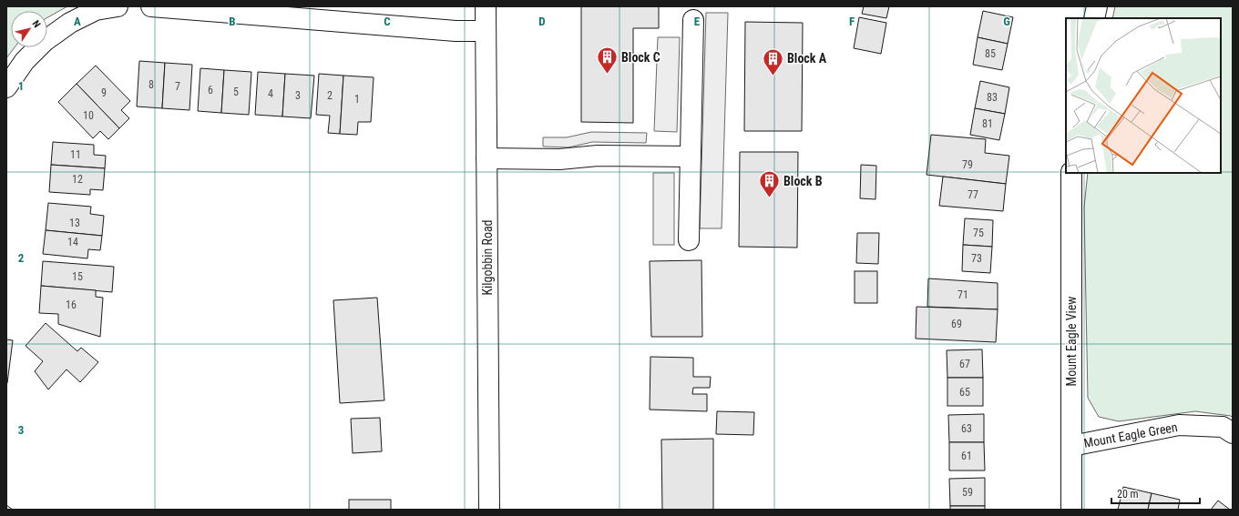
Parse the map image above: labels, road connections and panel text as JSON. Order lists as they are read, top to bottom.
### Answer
{
  "streets": {
    "street": ["Kilgobbin Road", "Mount Eagle View", "Mount Eagle Green"]
  },
  "crossings": [
    ["Mount Eagle View", "Mount Eagle Green"]
  ],
  "places": {
    "building": ["Block C", "Block A", "Block B"]
  },
  "house_numbers": [
    "85",
    "8",
    "7",
    "6",
    "5",
    "9",
    "4",
    "3",
    "2",
    "83",
    "1",
    "10",
    "81",
    "11",
    "79",
    "12",
    "77",
    "13",
    "75",
    "14",
    "73",
    "15",
    "71",
    "16",
    "69",
    "67",
    "65",
    "63",
    "61",
    "59"
  ],
  "scale_bar": "20 m",
  "north": "top right",
  "grid": {
    "columns": [
      "A",
      "B",
      "C",
      "D",
      "E",
      "F",
      "G"
    ],
    "rows": ["1", "2", "3"]
  }
}
